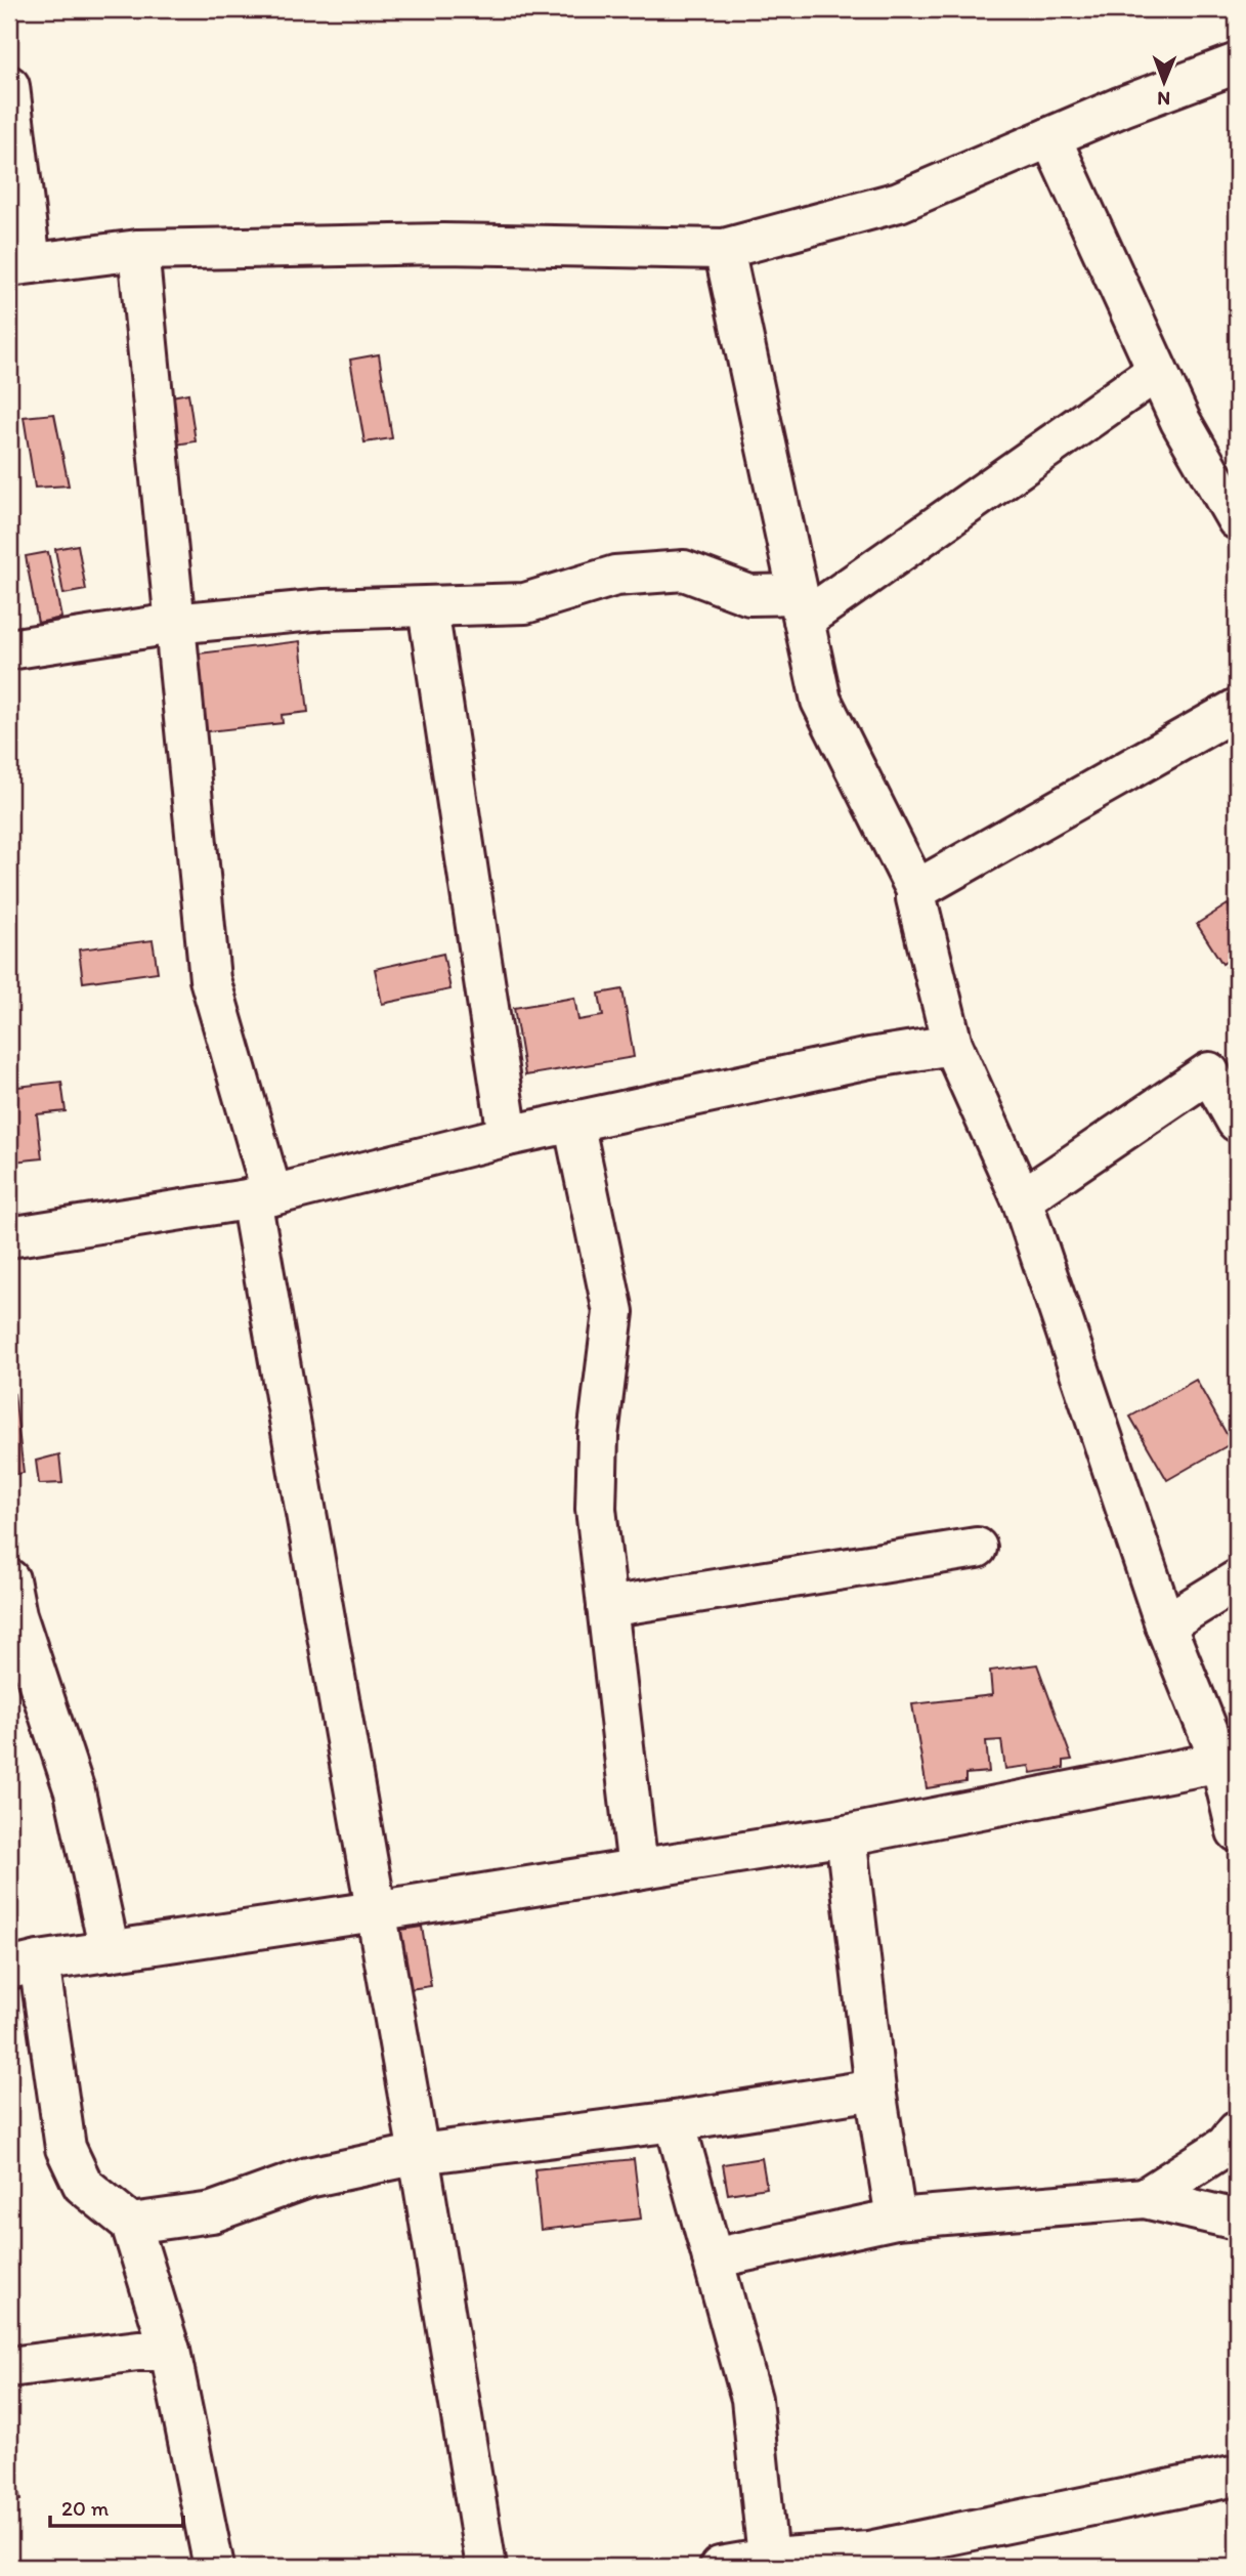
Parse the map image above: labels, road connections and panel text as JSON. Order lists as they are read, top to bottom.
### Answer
{
  "scale_bar": "20 m",
  "north": "bottom"
}
